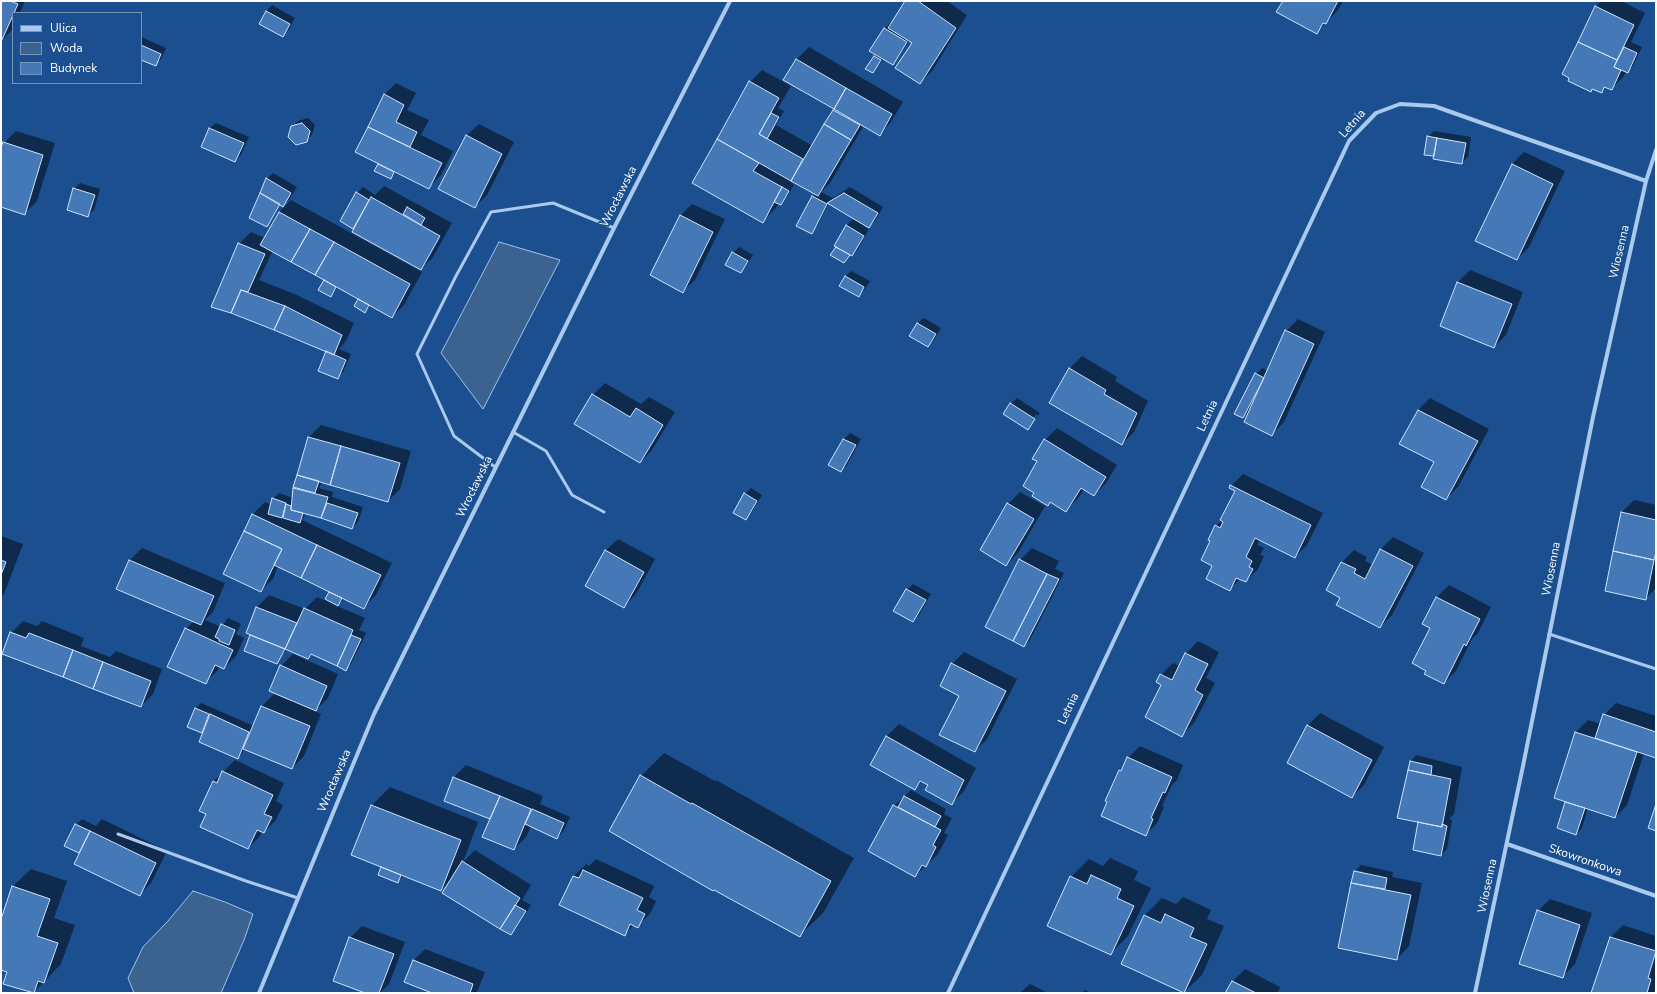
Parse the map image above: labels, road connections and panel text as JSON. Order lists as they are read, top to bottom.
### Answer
{
  "streets": {
    "street": [
      "Letnia",
      "Wrocławska",
      "Wiosenna",
      "Skowronkowa"
    ]
  },
  "crossings": [
    ["Letnia", "Wiosenna"],
    ["Wiosenna", "Skowronkowa"]
  ],
  "legend": ["Ulica", "Woda", "Budynek"]
}
